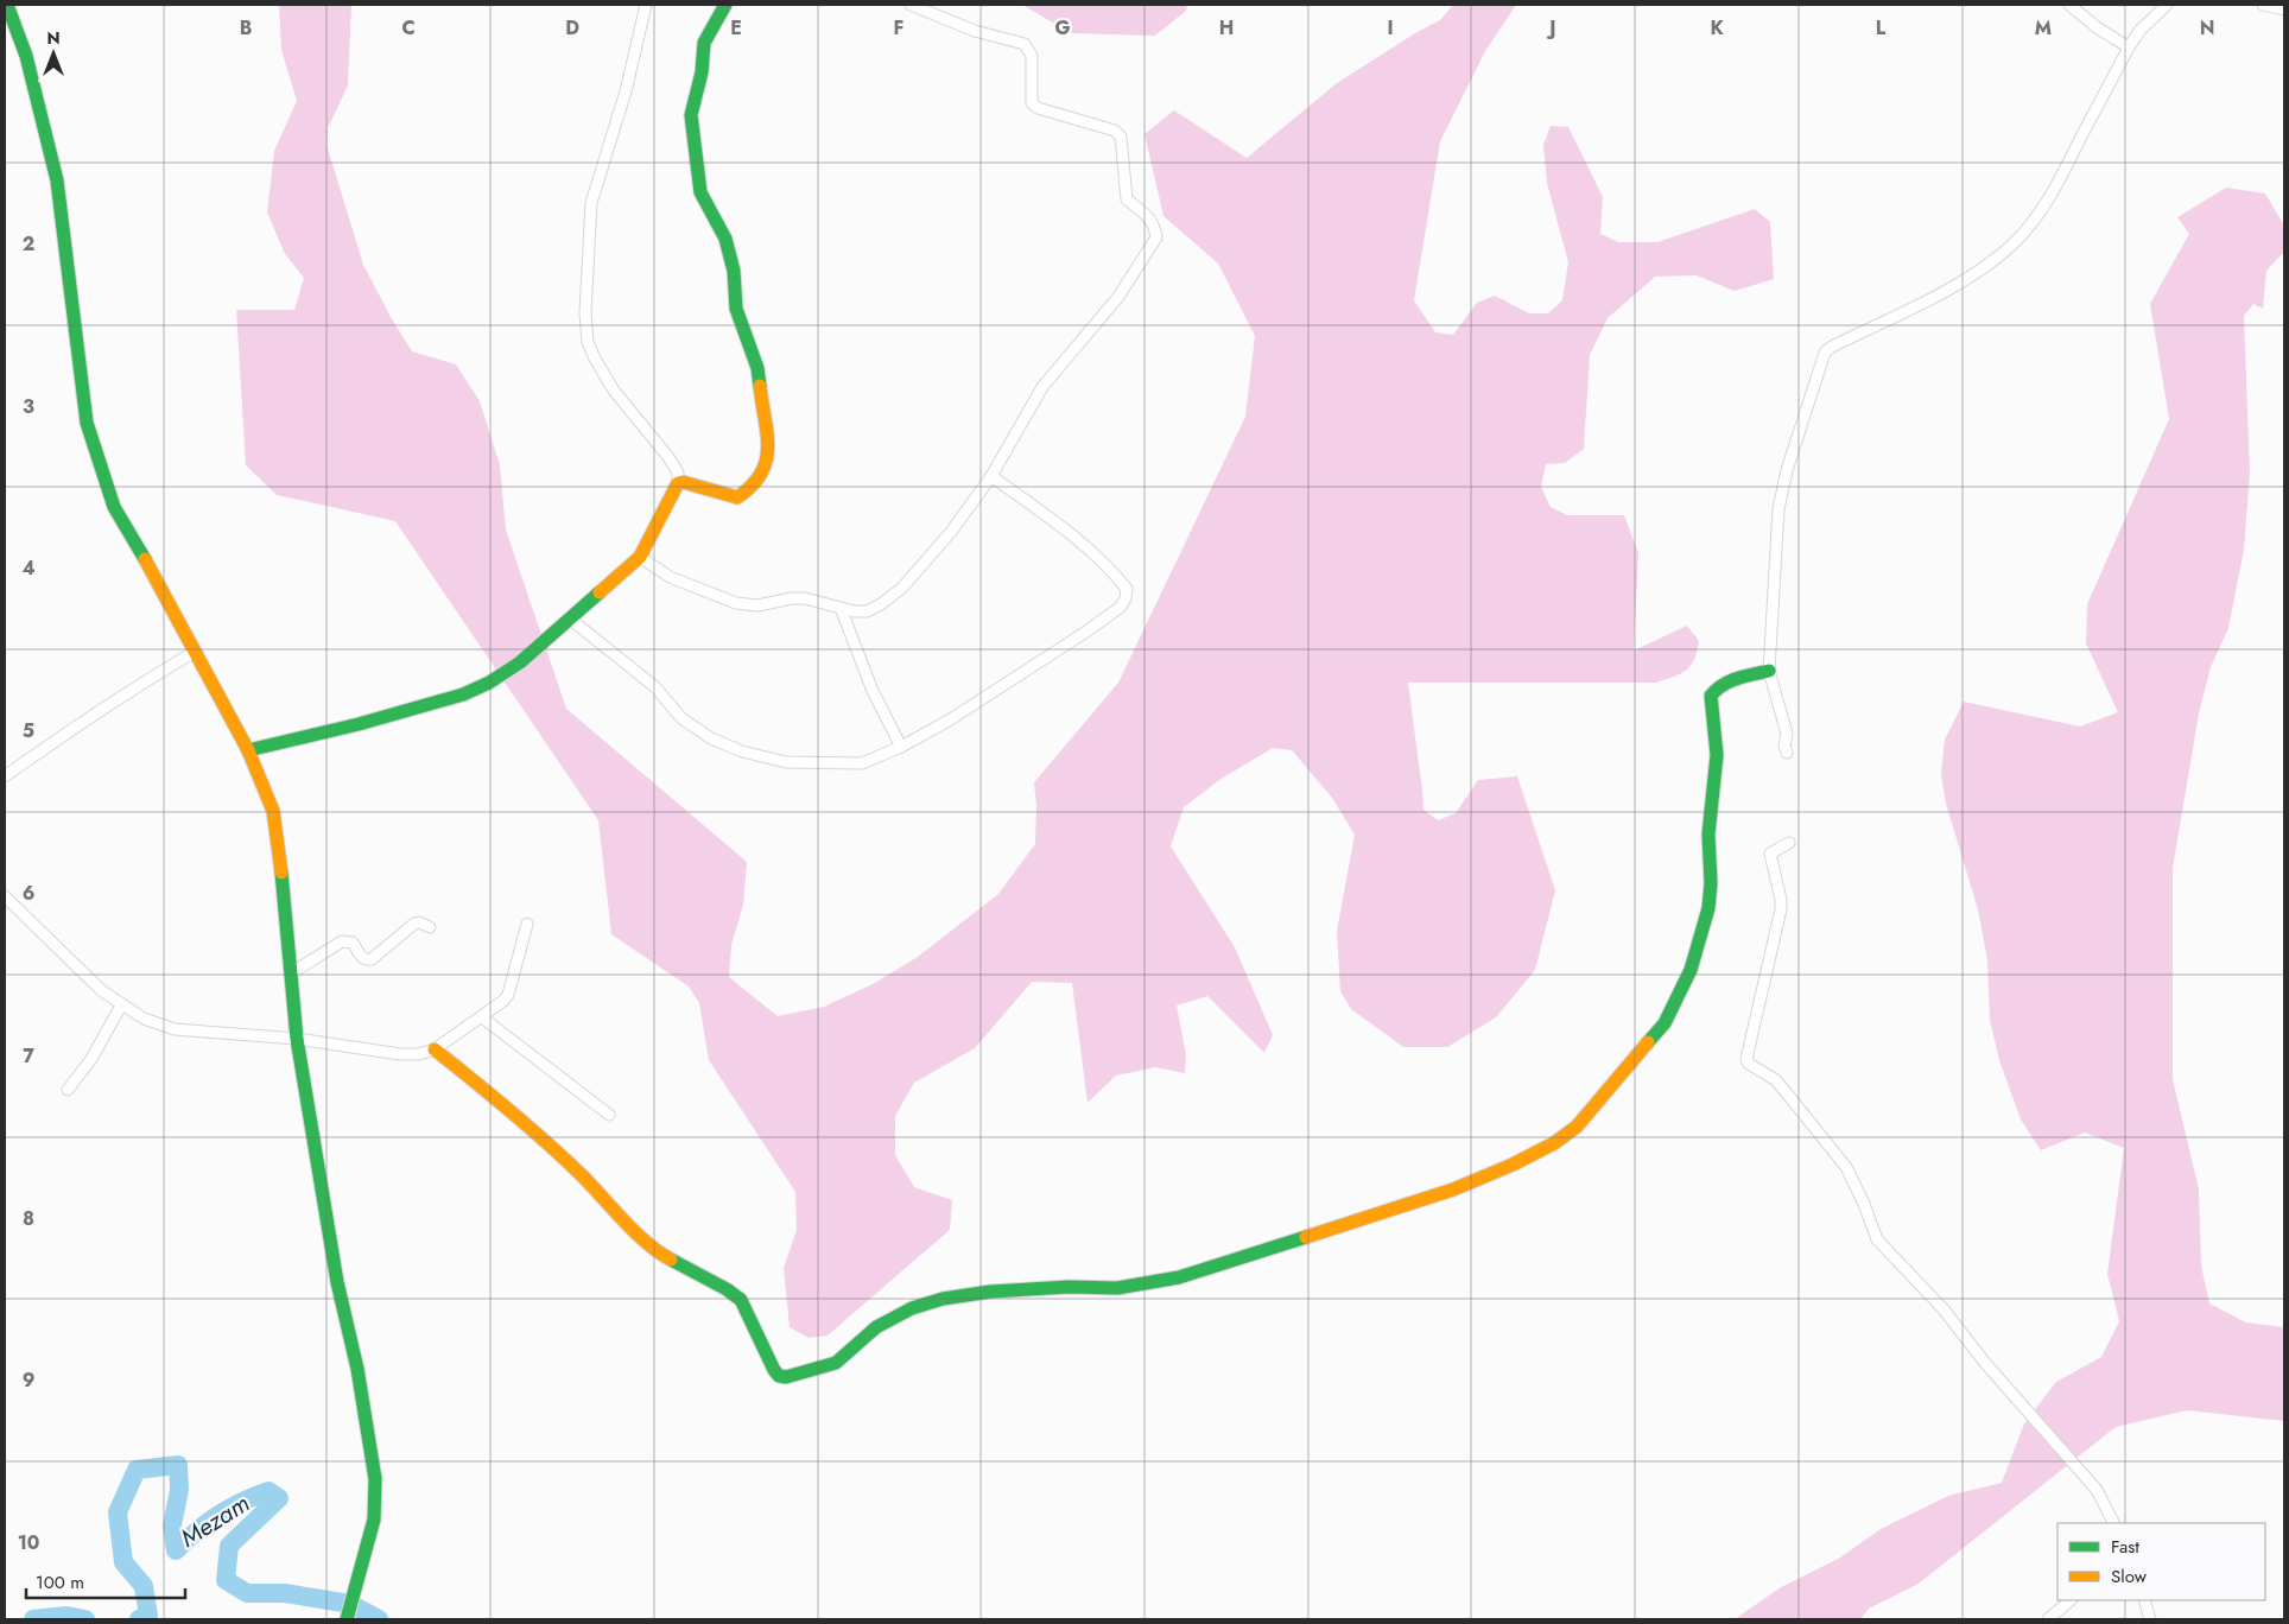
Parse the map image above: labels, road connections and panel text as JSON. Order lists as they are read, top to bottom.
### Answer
{
  "water": ["Mezam"],
  "legend": ["Fast", "Slow"],
  "scale_bar": "100 m",
  "north": "top",
  "grid": {
    "columns": [
      "B",
      "C",
      "D",
      "E",
      "F",
      "G",
      "H",
      "I",
      "J",
      "K",
      "L",
      "M",
      "N"
    ],
    "rows": [
      "2",
      "3",
      "4",
      "5",
      "6",
      "7",
      "8",
      "9",
      "10"
    ]
  }
}
